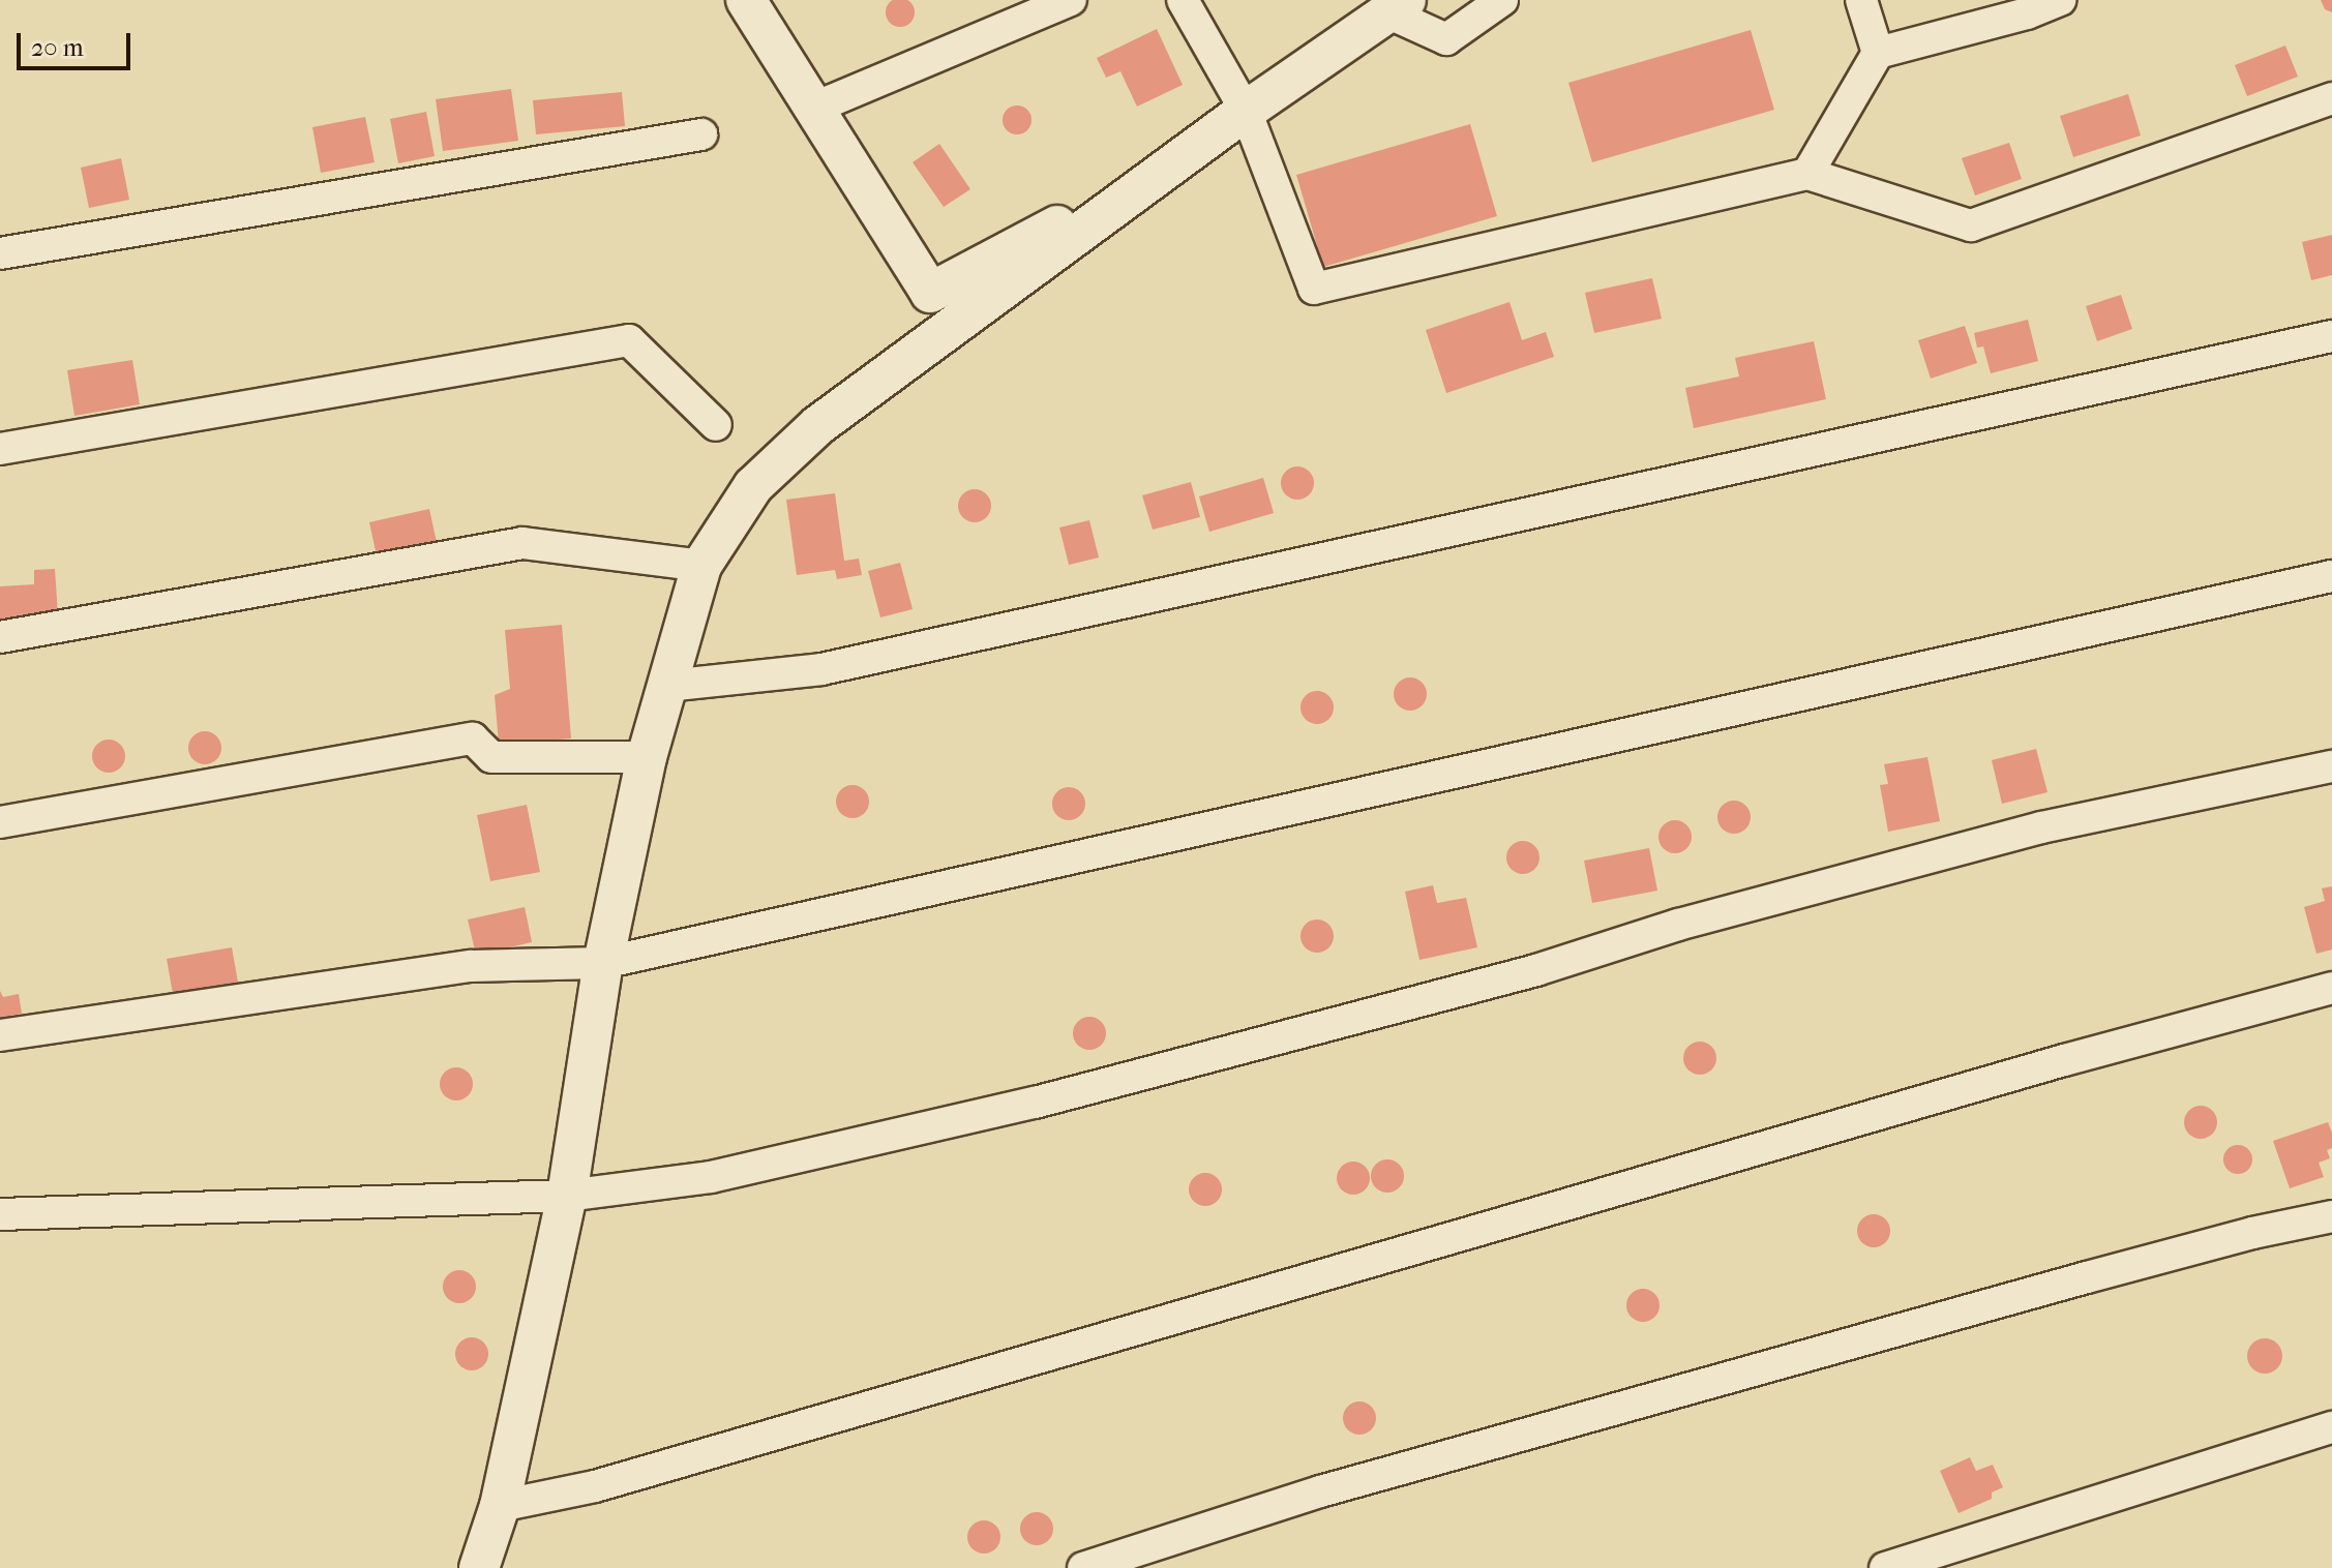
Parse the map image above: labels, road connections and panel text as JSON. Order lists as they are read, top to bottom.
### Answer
{
  "scale_bar": "20 m"
}
